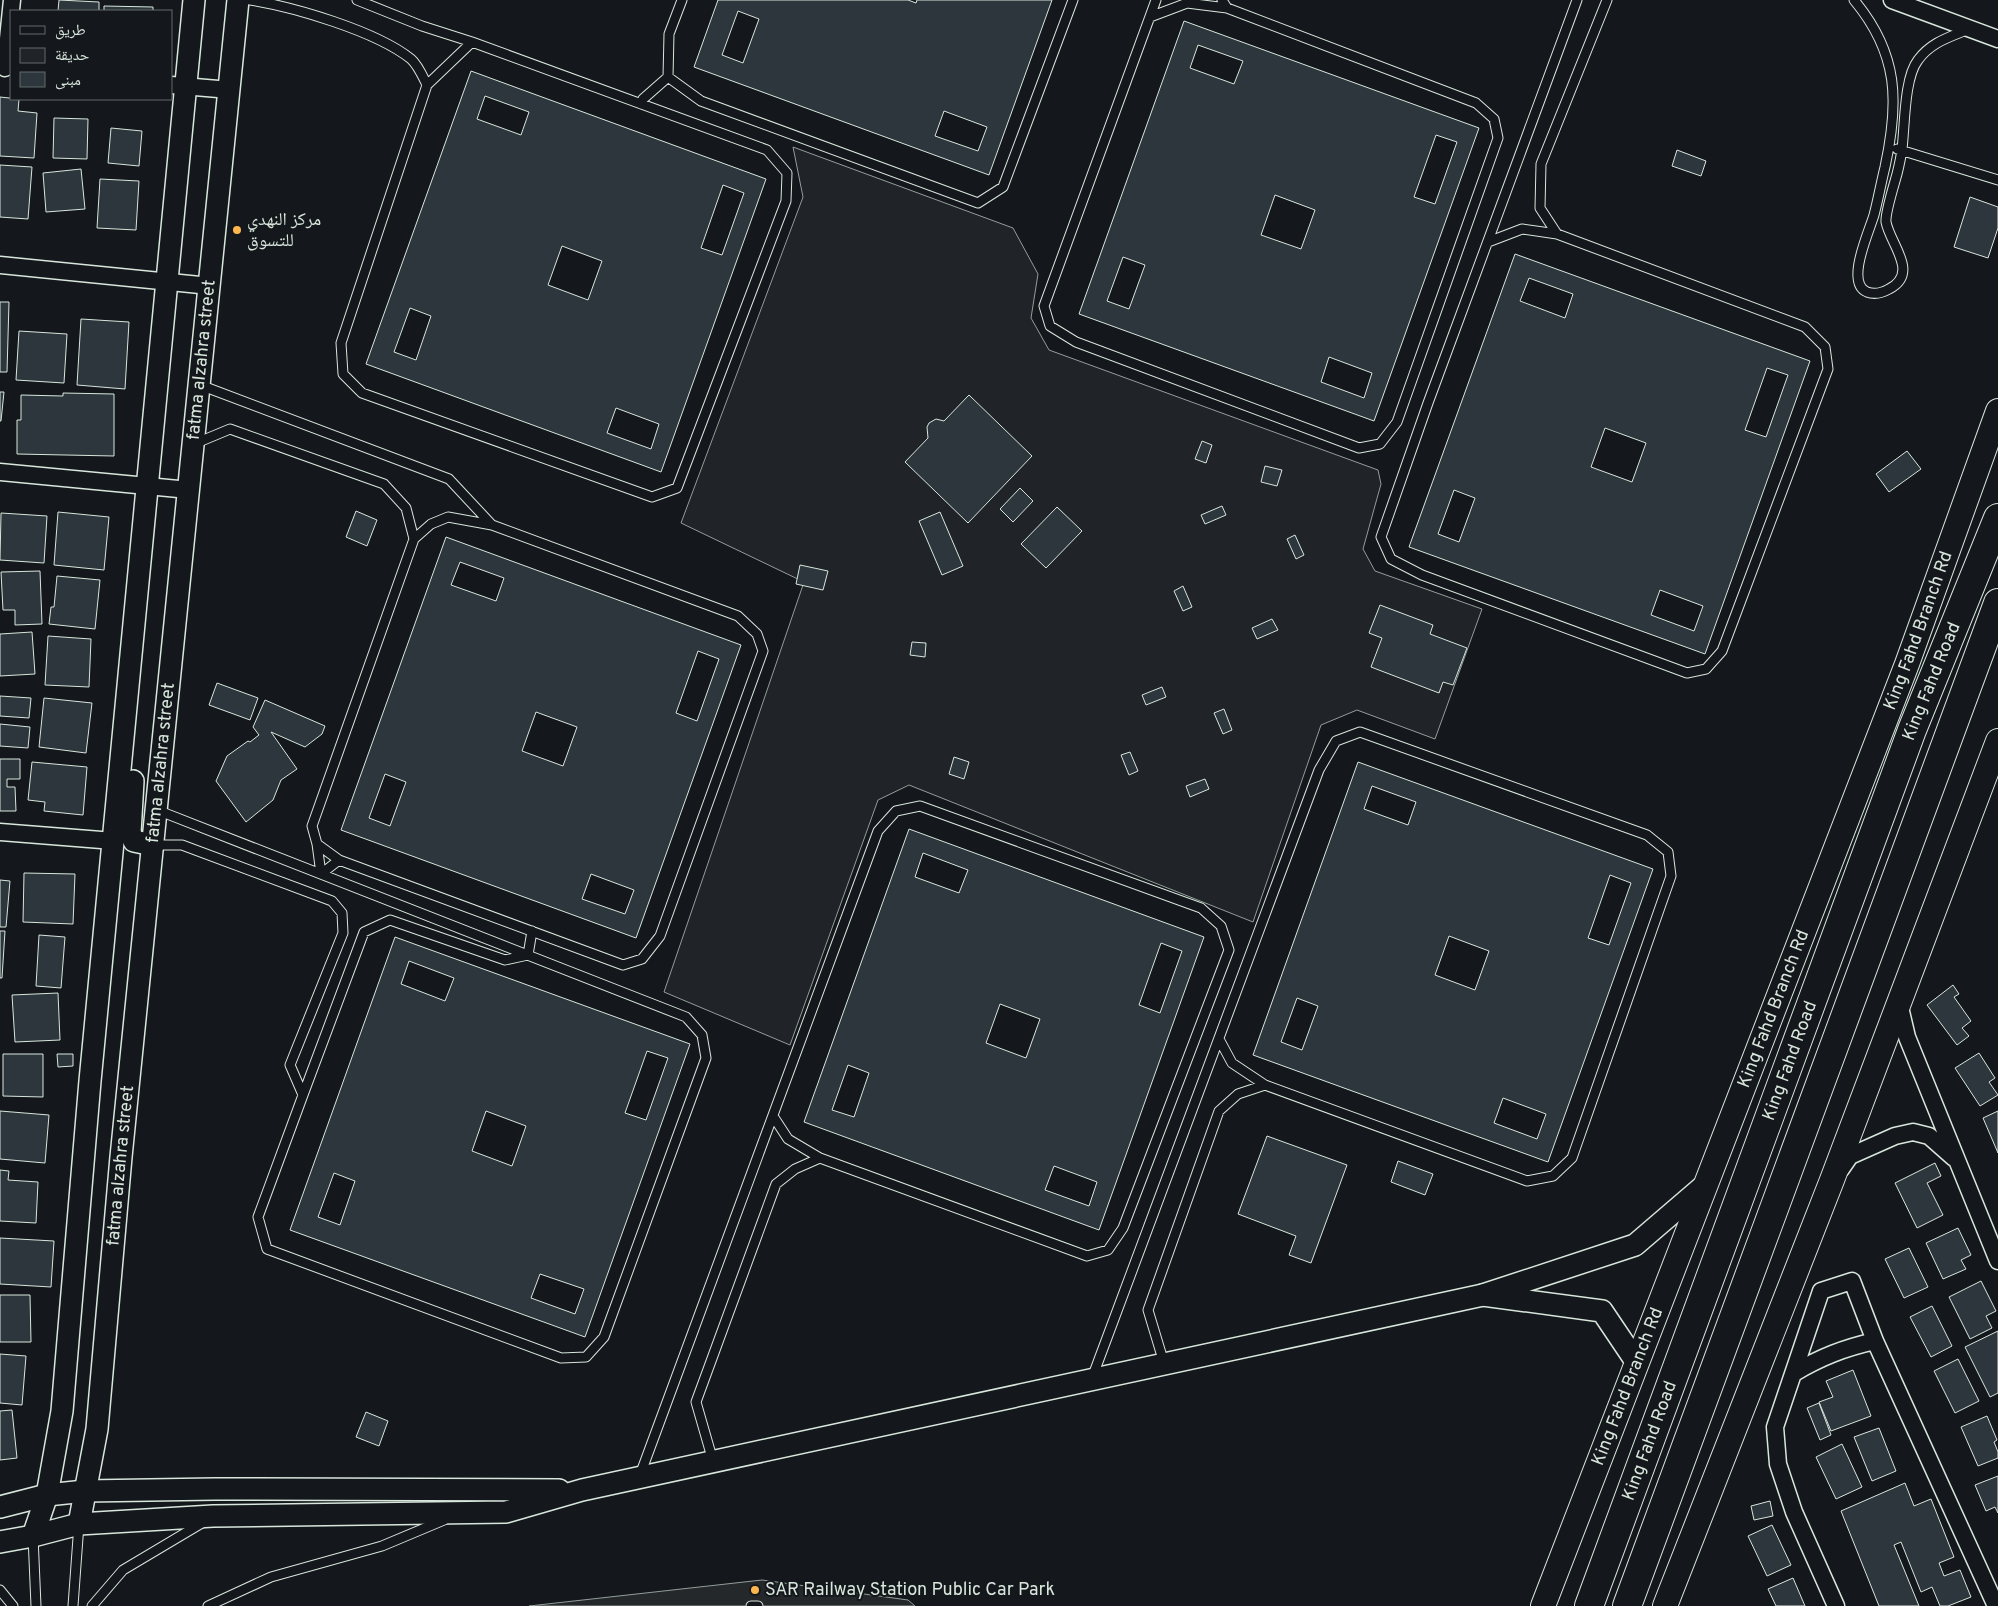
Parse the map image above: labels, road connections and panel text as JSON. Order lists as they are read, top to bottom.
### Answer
{
  "streets": {
    "highway": ["King Fahd Road"],
    "main road": ["King Fahd Branch Rd"],
    "street": ["fatma alzahra street"]
  },
  "places": ["مركز النهدي للتسوق", "SAR Railway Station Public Car Park"],
  "legend": ["طريق", "حديقة", "مبنى"]
}
